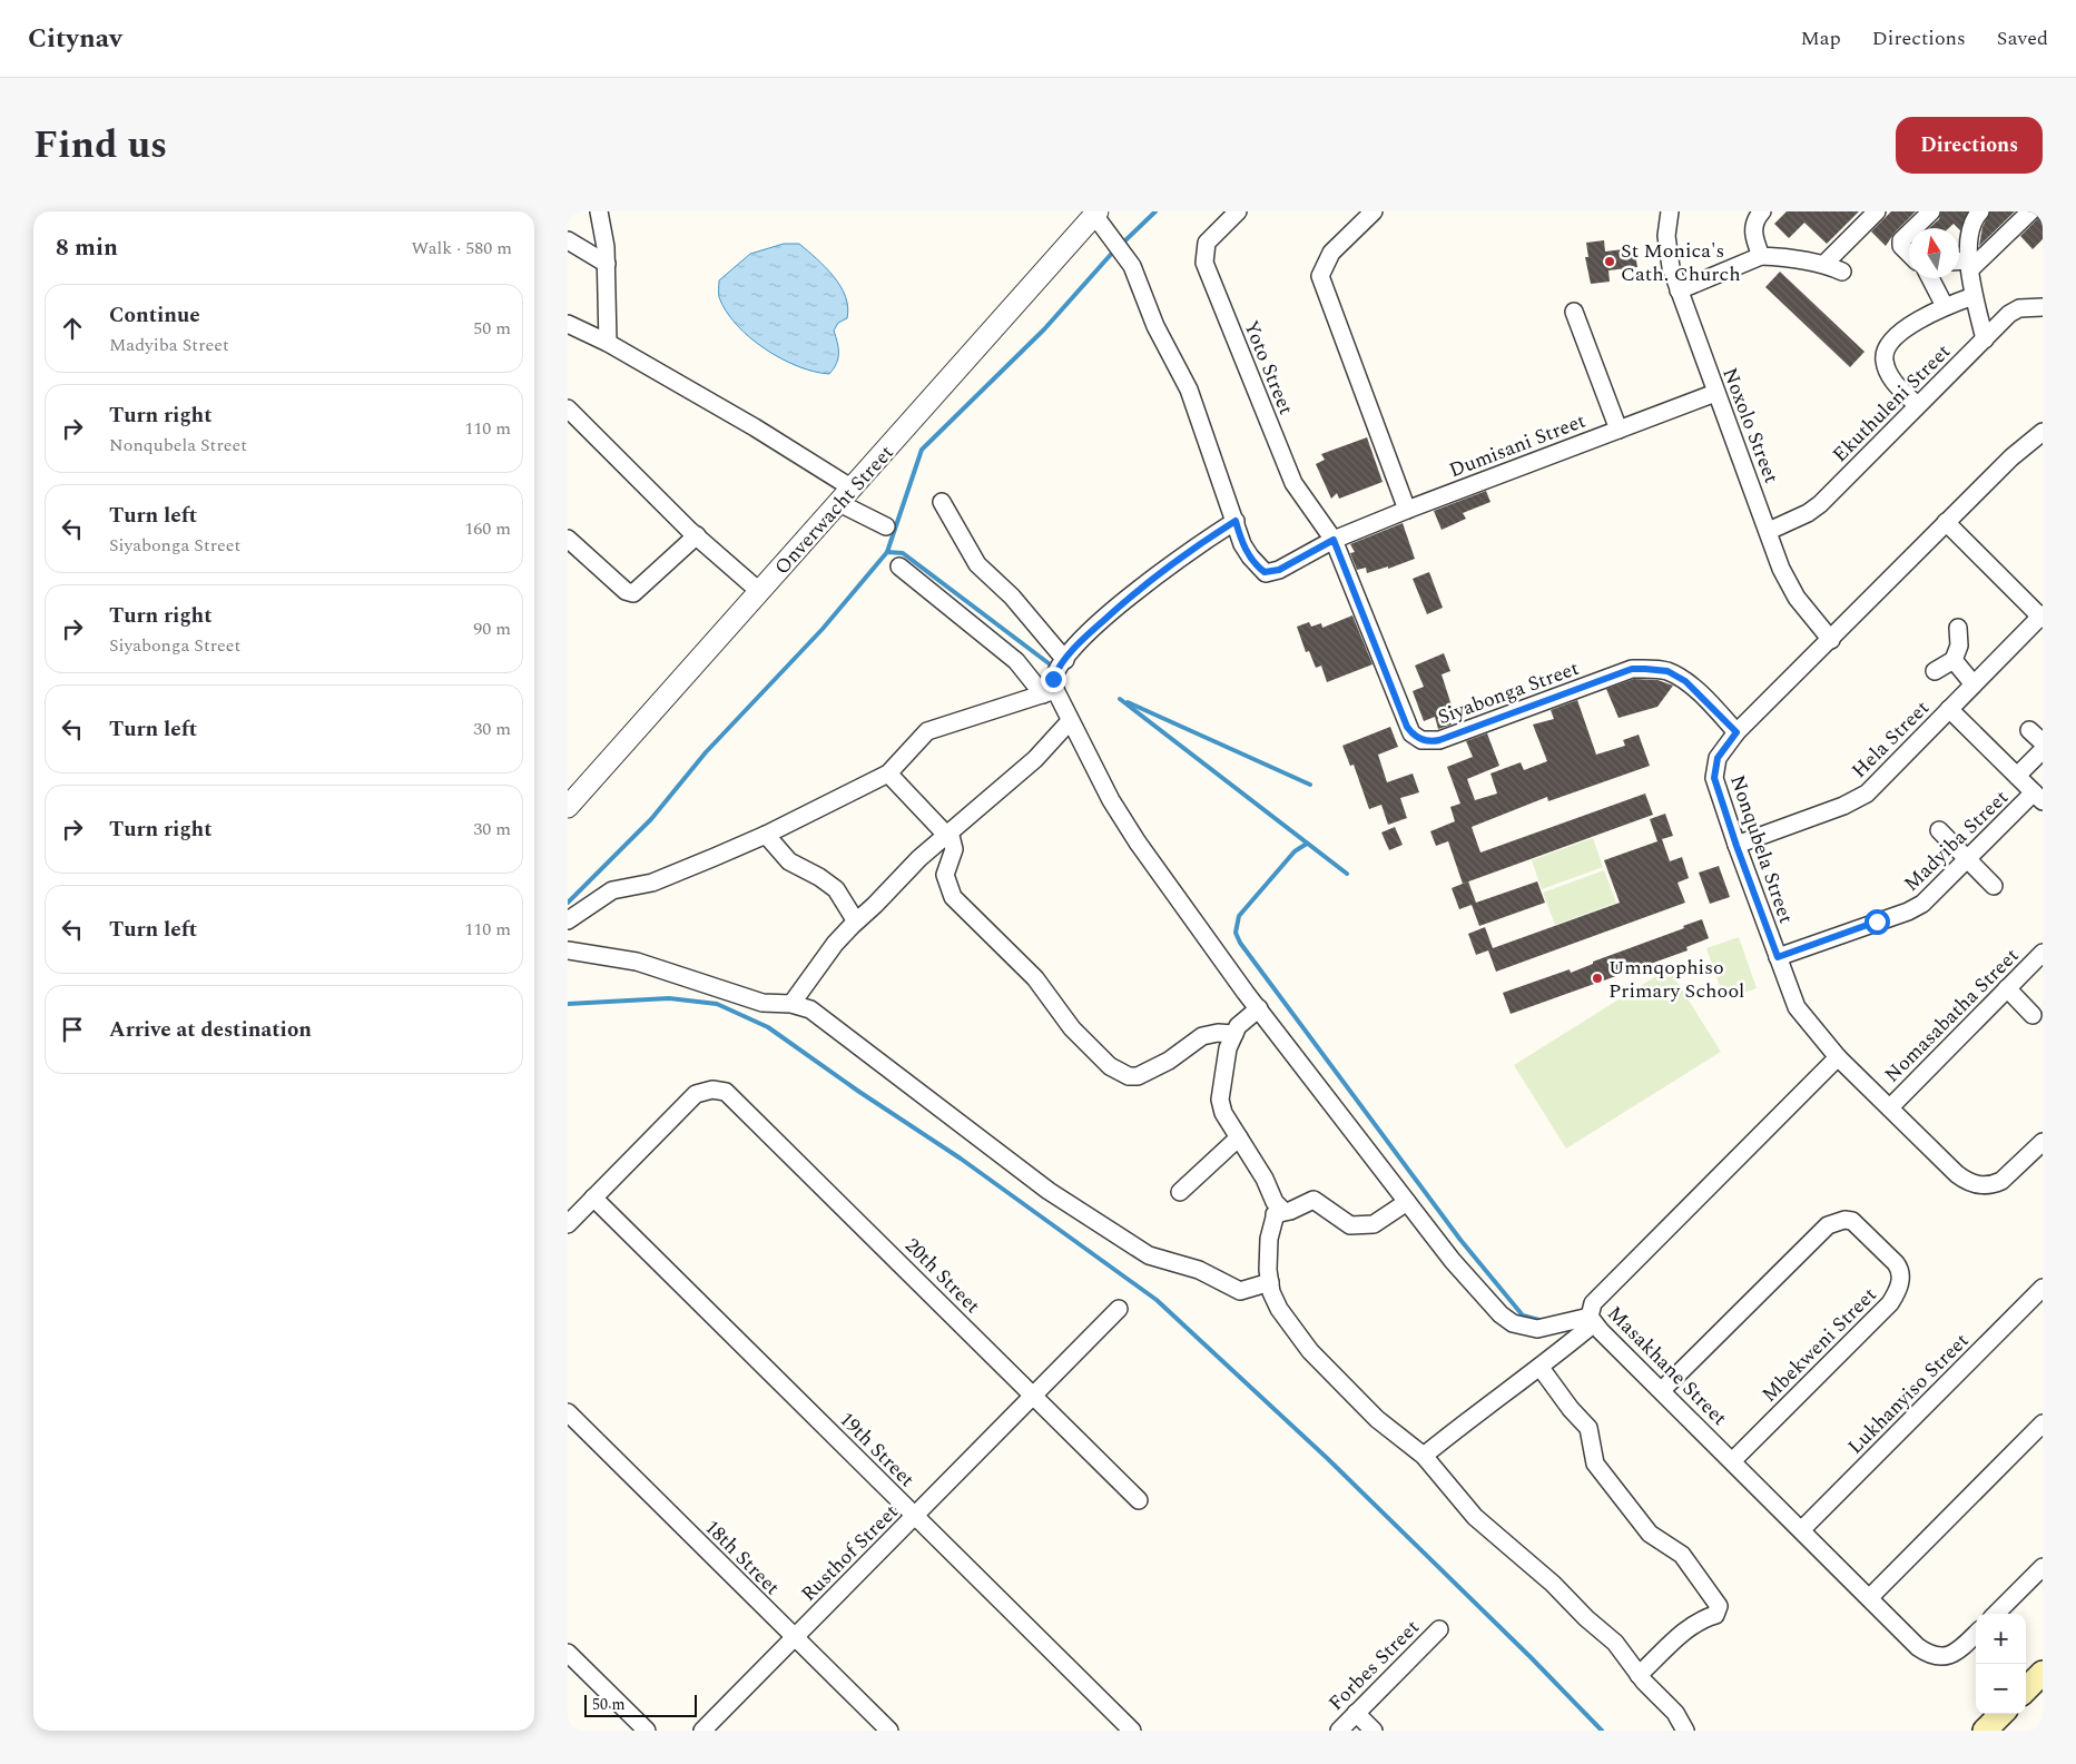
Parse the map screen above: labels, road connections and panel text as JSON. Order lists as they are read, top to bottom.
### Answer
{
  "streets": {
    "street": [
      "Yoto Street",
      "Ekuthuleni Street",
      "Noxolo Street",
      "Dumisani Street",
      "Onverwacht Street",
      "Siyabonga Street",
      "Hela Street",
      "Madyiba Street",
      "Nonqubela Street",
      "Nomasabatha Street",
      "20th Street",
      "Mbekweni Street",
      "Masakhane Street",
      "Lukhanyiso Street",
      "19th Street",
      "Rusthof Street",
      "18th Street",
      "Forbes Street"
    ]
  },
  "crossings": [
    ["Yoto Street", "Dumisani Street"],
    ["Yoto Street", "Siyabonga Street"],
    ["Ekuthuleni Street", "Noxolo Street"],
    ["Noxolo Street", "Dumisani Street"],
    ["Noxolo Street", "Nonqubela Street"],
    ["Dumisani Street", "Siyabonga Street"],
    ["Siyabonga Street", "Nonqubela Street"],
    ["Hela Street", "Nonqubela Street"],
    ["Madyiba Street", "Nonqubela Street"],
    ["Nonqubela Street", "Nomasabatha Street"],
    ["Nonqubela Street", "Masakhane Street"],
    ["20th Street", "19th Street"],
    ["20th Street", "Rusthof Street"],
    ["Mbekweni Street", "Masakhane Street"],
    ["Masakhane Street", "Lukhanyiso Street"],
    ["19th Street", "Rusthof Street"],
    ["Rusthof Street", "18th Street"]
  ],
  "places": ["St Monica's Cath. Church", "Umnqophiso Primary School"],
  "scale_bar": "50 m",
  "north": "top",
  "page": {
    "header": "Citynav",
    "nav": ["Map", "Directions", "Saved"],
    "title": "Find us",
    "buttons": "Directions",
    "heading": ["8 min", "Walk · 580 m"],
    "list": [
      ["Continue", "Madyiba Street", "50 m"],
      ["Turn right", "Nonqubela Street", "110 m"],
      ["Turn left", "Siyabonga Street", "160 m"],
      ["Turn right", "Siyabonga Street", "90 m"],
      ["Turn left", "30 m"],
      ["Turn right", "30 m"],
      ["Turn left", "110 m"],
      "Arrive at destination"
    ],
    "map_buttons": ["+", "−"],
    "scale": "50 m"
  }
}
